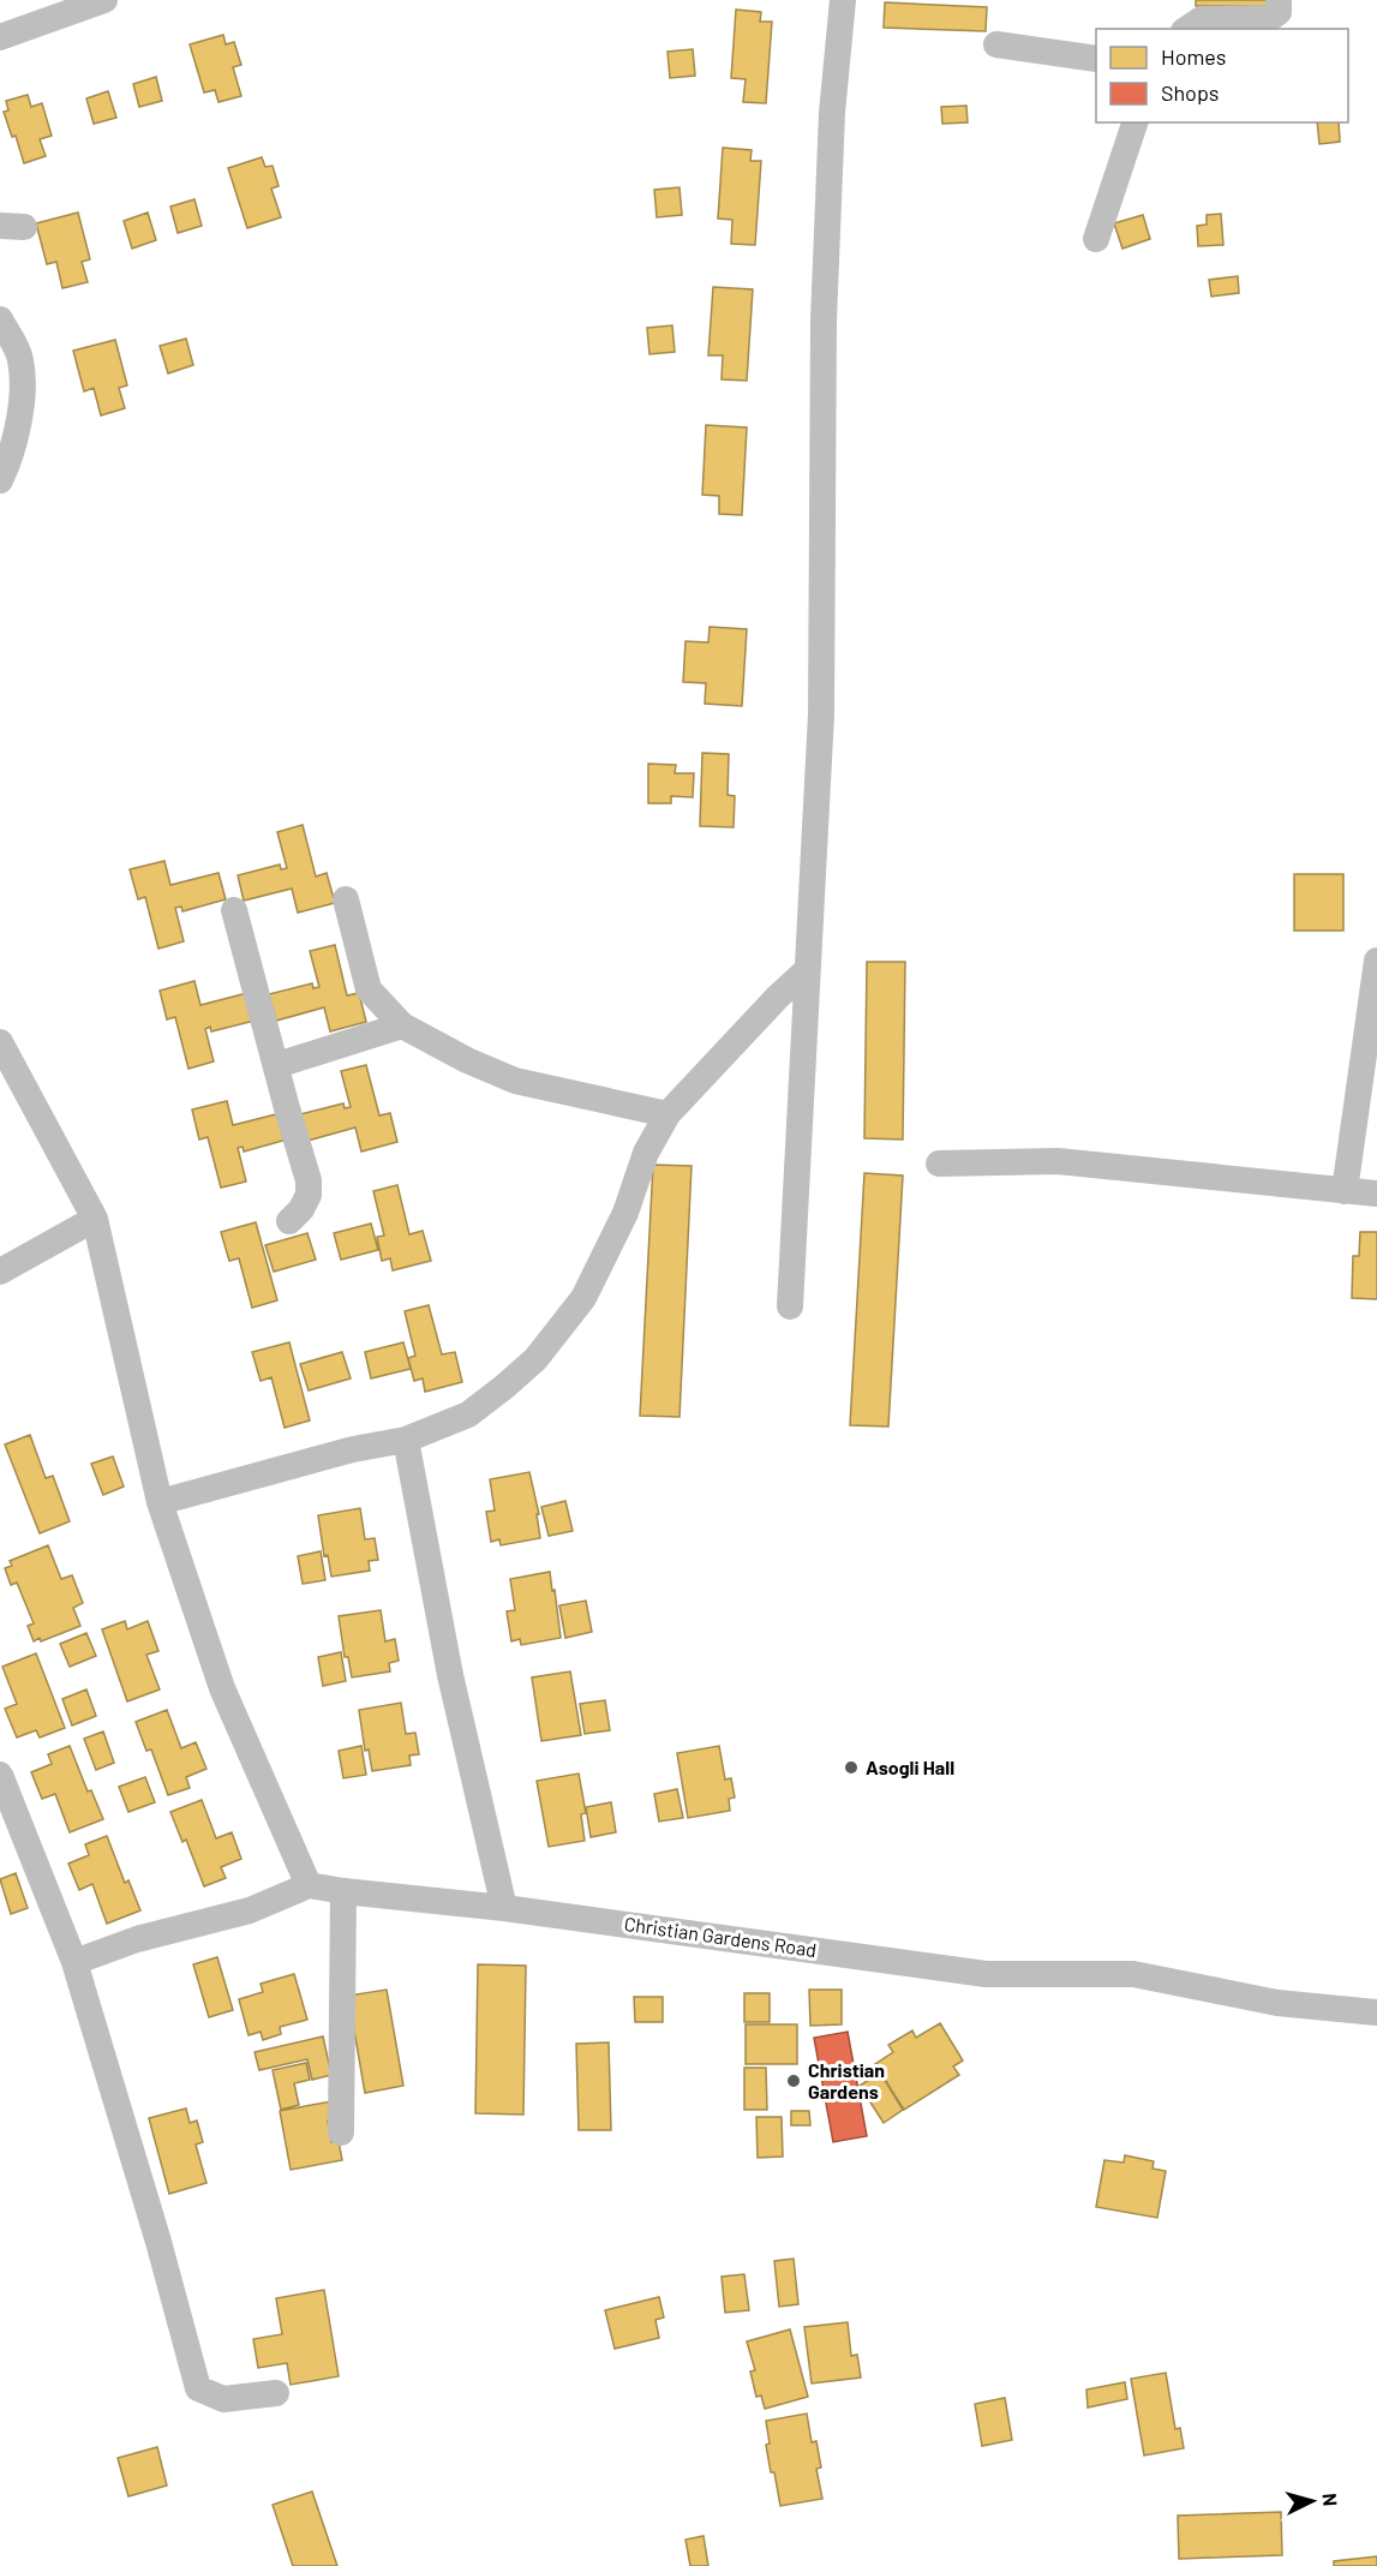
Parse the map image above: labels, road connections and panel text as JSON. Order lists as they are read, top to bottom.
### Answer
{
  "streets": {
    "street": ["Christian Gardens Road"]
  },
  "places": ["Asogli Hall", "Christian Gardens"],
  "legend": ["Homes", "Shops"],
  "north": "right"
}
